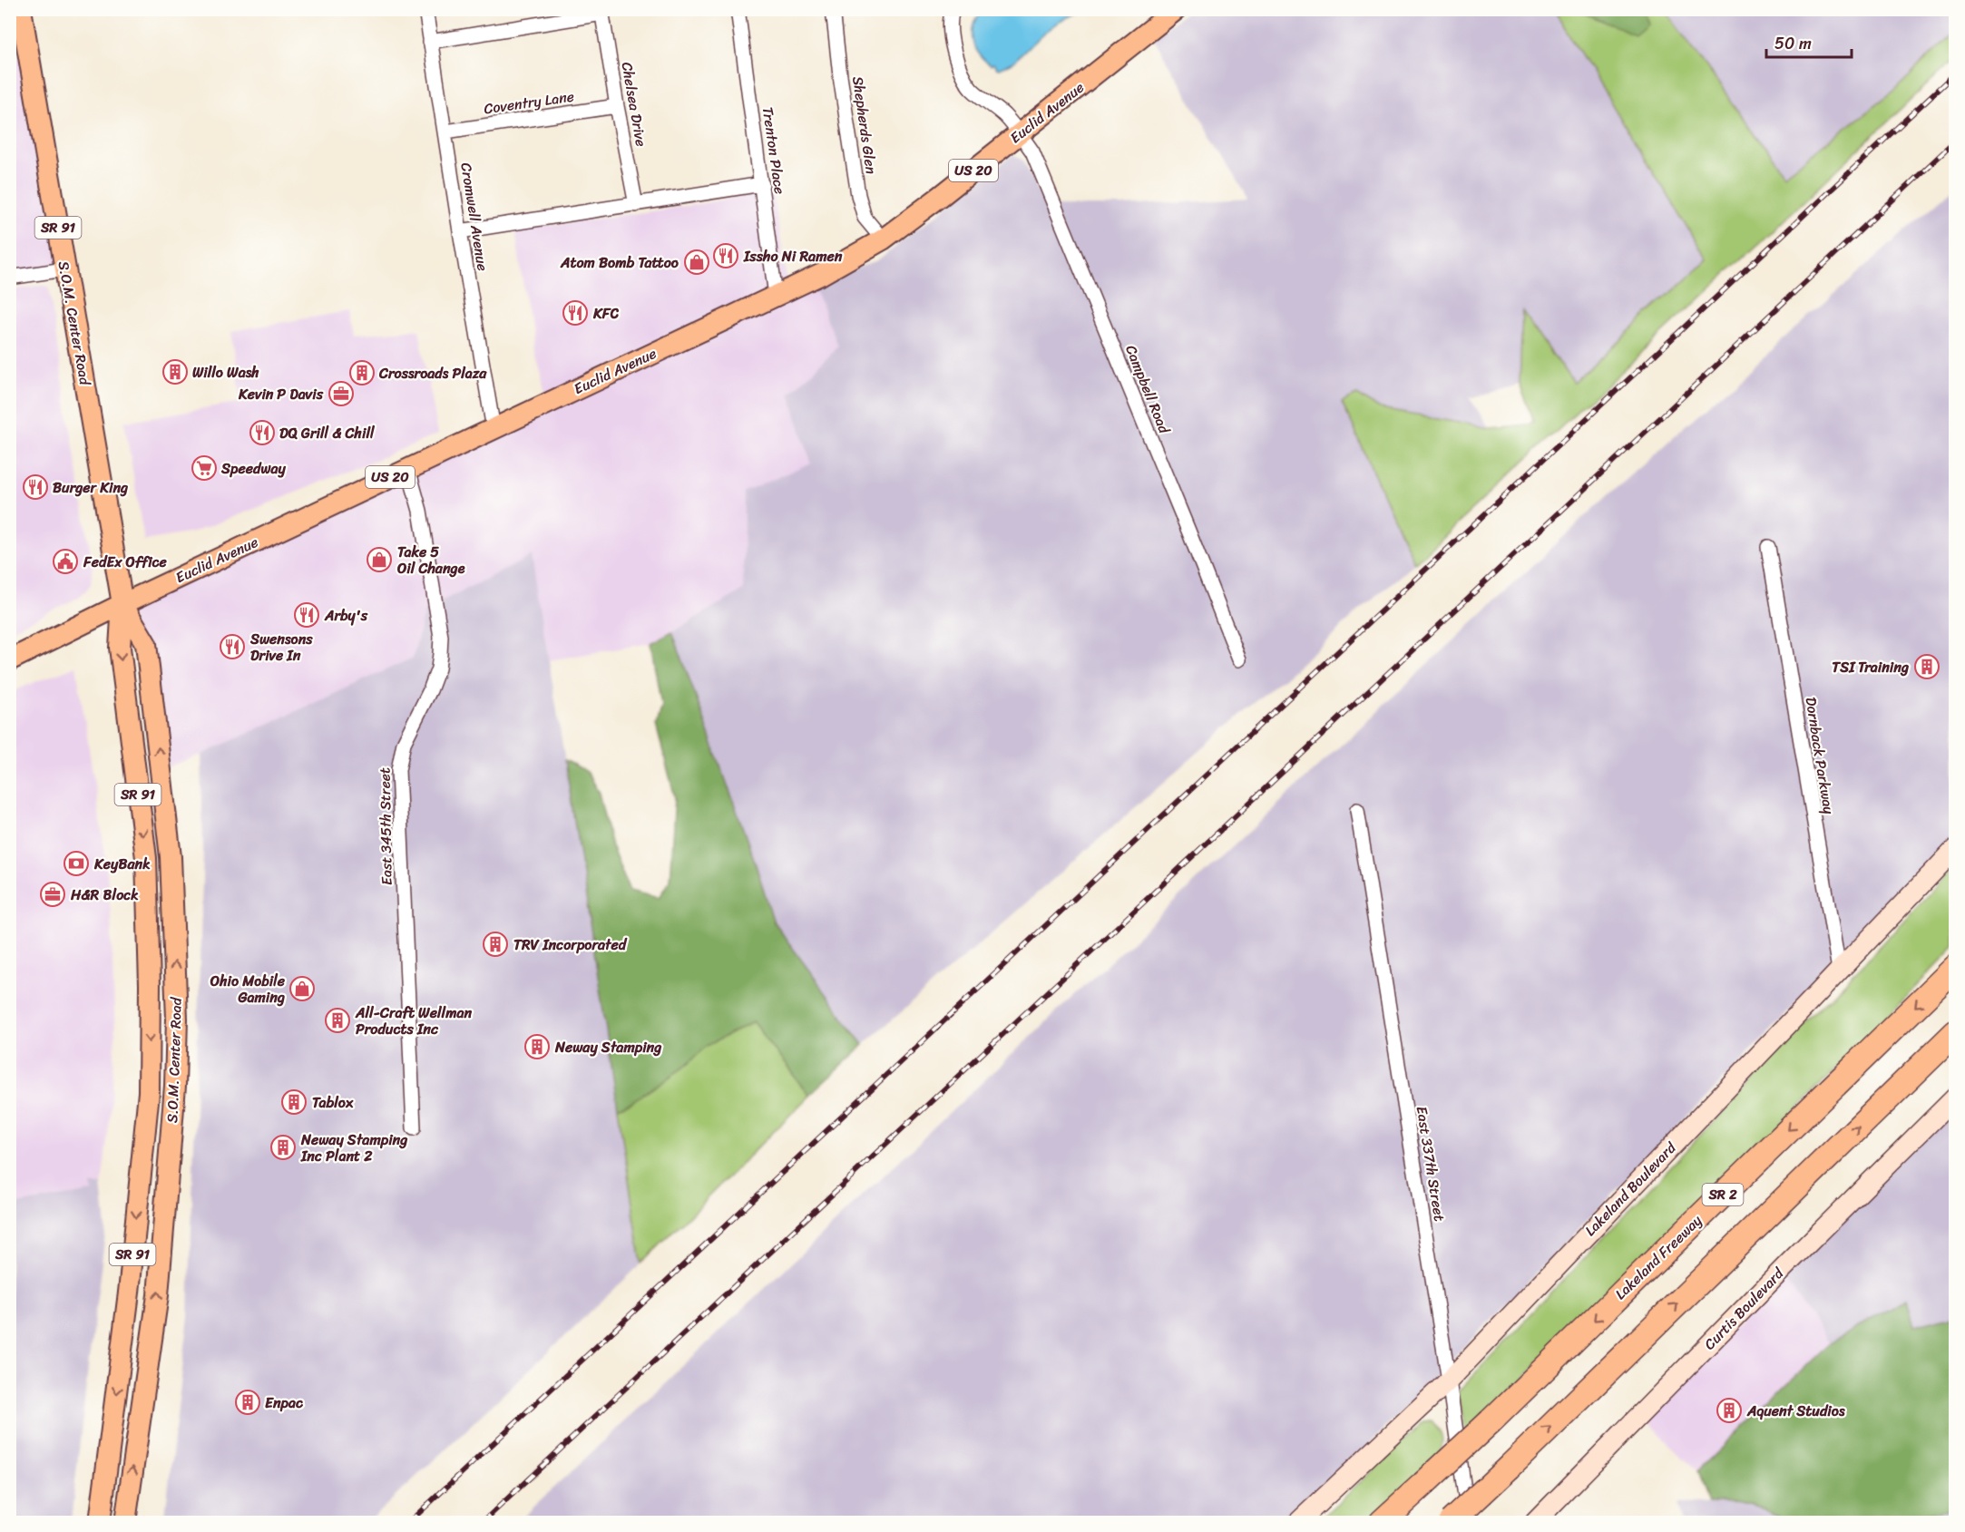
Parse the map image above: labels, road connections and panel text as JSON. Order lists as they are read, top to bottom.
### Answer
{
  "streets": {
    "highway": ["SR 2", "Lakeland Freeway"],
    "main road": [
      "Euclid Avenue",
      "US 20",
      "SR 91",
      "S.O.M. Center Road"
    ],
    "street": [
      "Coventry Lane",
      "Chelsea Drive",
      "Shepherds Glen",
      "Trenton Place",
      "Cromwell Avenue",
      "Campbell Road",
      "Dornback Parkway",
      "East 345th Street",
      "East 337th Street",
      "Lakeland Boulevard",
      "Curtis Boulevard"
    ]
  },
  "crossings": [
    ["Coventry Lane", "Chelsea Drive"],
    ["Coventry Lane", "Cromwell Avenue"],
    ["Euclid Avenue", "Shepherds Glen"],
    ["Euclid Avenue", "Trenton Place"],
    ["Euclid Avenue", "Cromwell Avenue"],
    ["Euclid Avenue", "S.O.M. Center Road"],
    ["Euclid Avenue", "Campbell Road"],
    ["Euclid Avenue", "East 345th Street"],
    ["Dornback Parkway", "Lakeland Boulevard"],
    ["East 337th Street", "Lakeland Boulevard"]
  ],
  "places": {
    "restaurant": [
      "Issho Ni Ramen",
      "KFC",
      "DQ Grill & Chill",
      "Burger King",
      "Arby's",
      "Swensons Drive In"
    ],
    "shop": ["Atom Bomb Tattoo", "Take 5 Oil Change", "Ohio Mobile Gaming"],
    "building": [
      "Willo Wash",
      "Crossroads Plaza",
      "TSI Training",
      "TRV Incorporated",
      "All-Craft Wellman Products Inc",
      "Neway Stamping",
      "Tablox",
      "Neway Stamping Inc Plant 2",
      "Enpac",
      "Aquent Studios"
    ],
    "office": ["Kevin P Davis", "H&R Block"],
    "supermarket": ["Speedway"],
    "public building": ["FedEx Office"],
    "bank": ["KeyBank"]
  },
  "scale_bar": "50 m"
}
